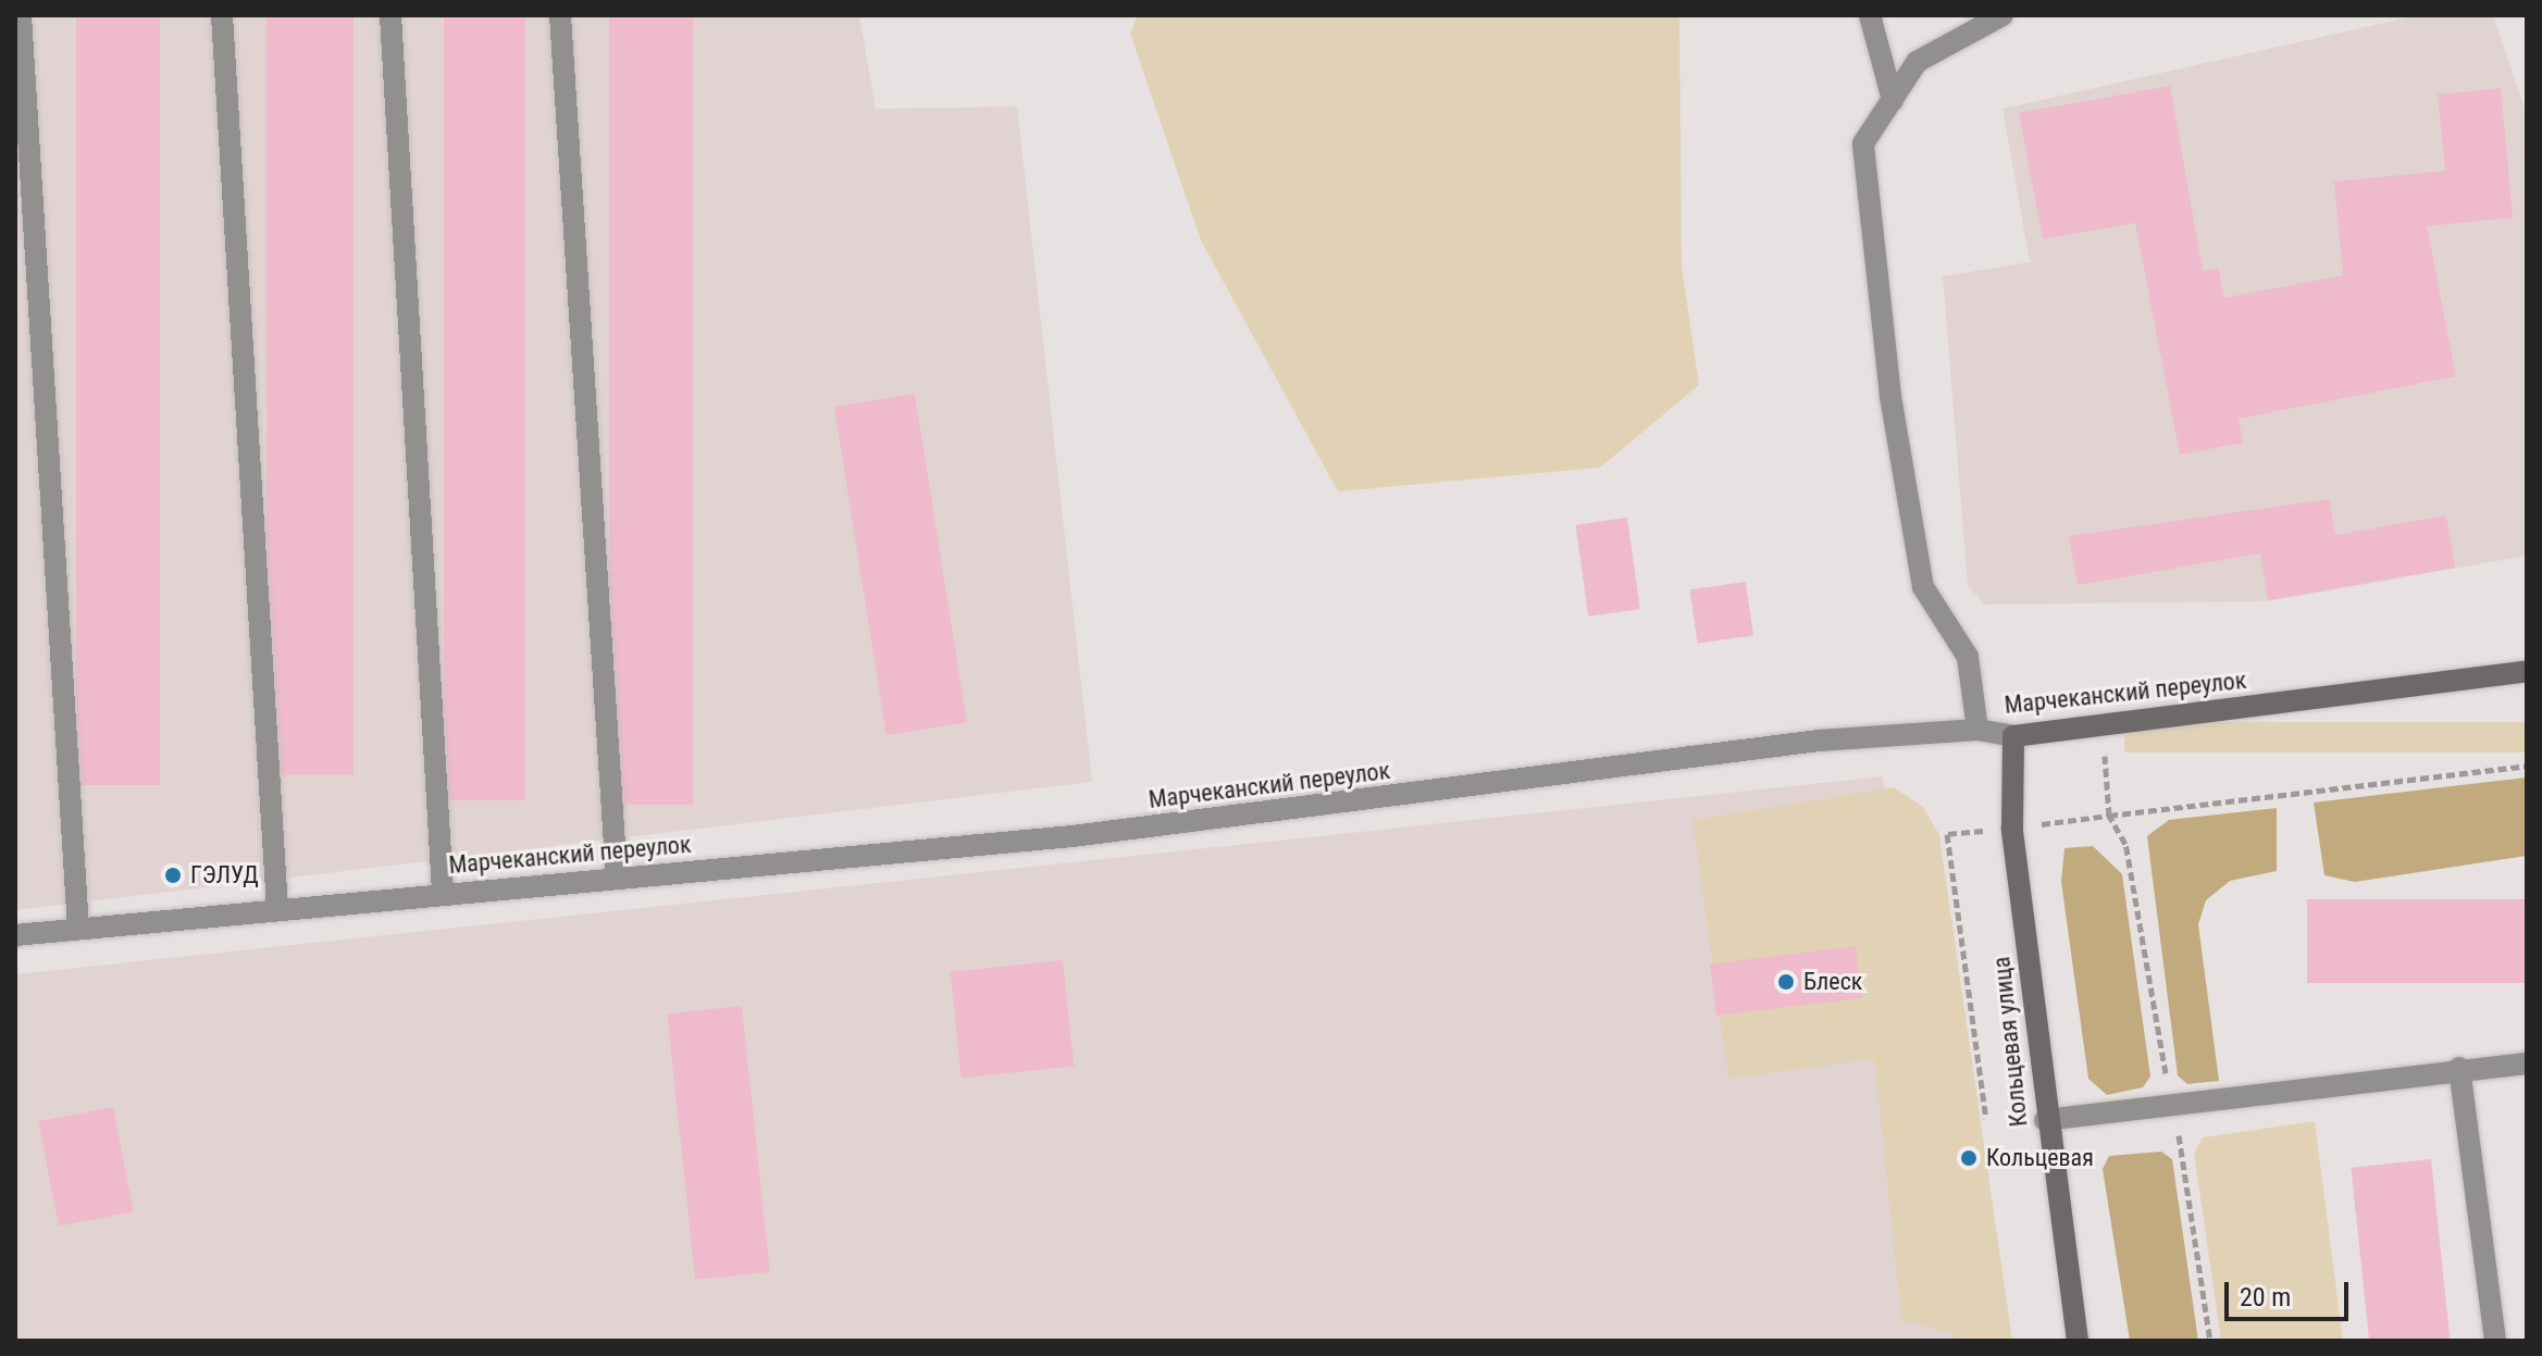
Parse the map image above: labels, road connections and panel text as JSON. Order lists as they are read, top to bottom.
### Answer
{
  "streets": {
    "main road": ["Марчеканский переулок", "Кольцевая улица"]
  },
  "crossings": [
    ["Марчеканский переулок", "Кольцевая улица"]
  ],
  "places": ["ГЭЛУД", "Блеск", "Кольцевая"],
  "scale_bar": "20 m"
}
